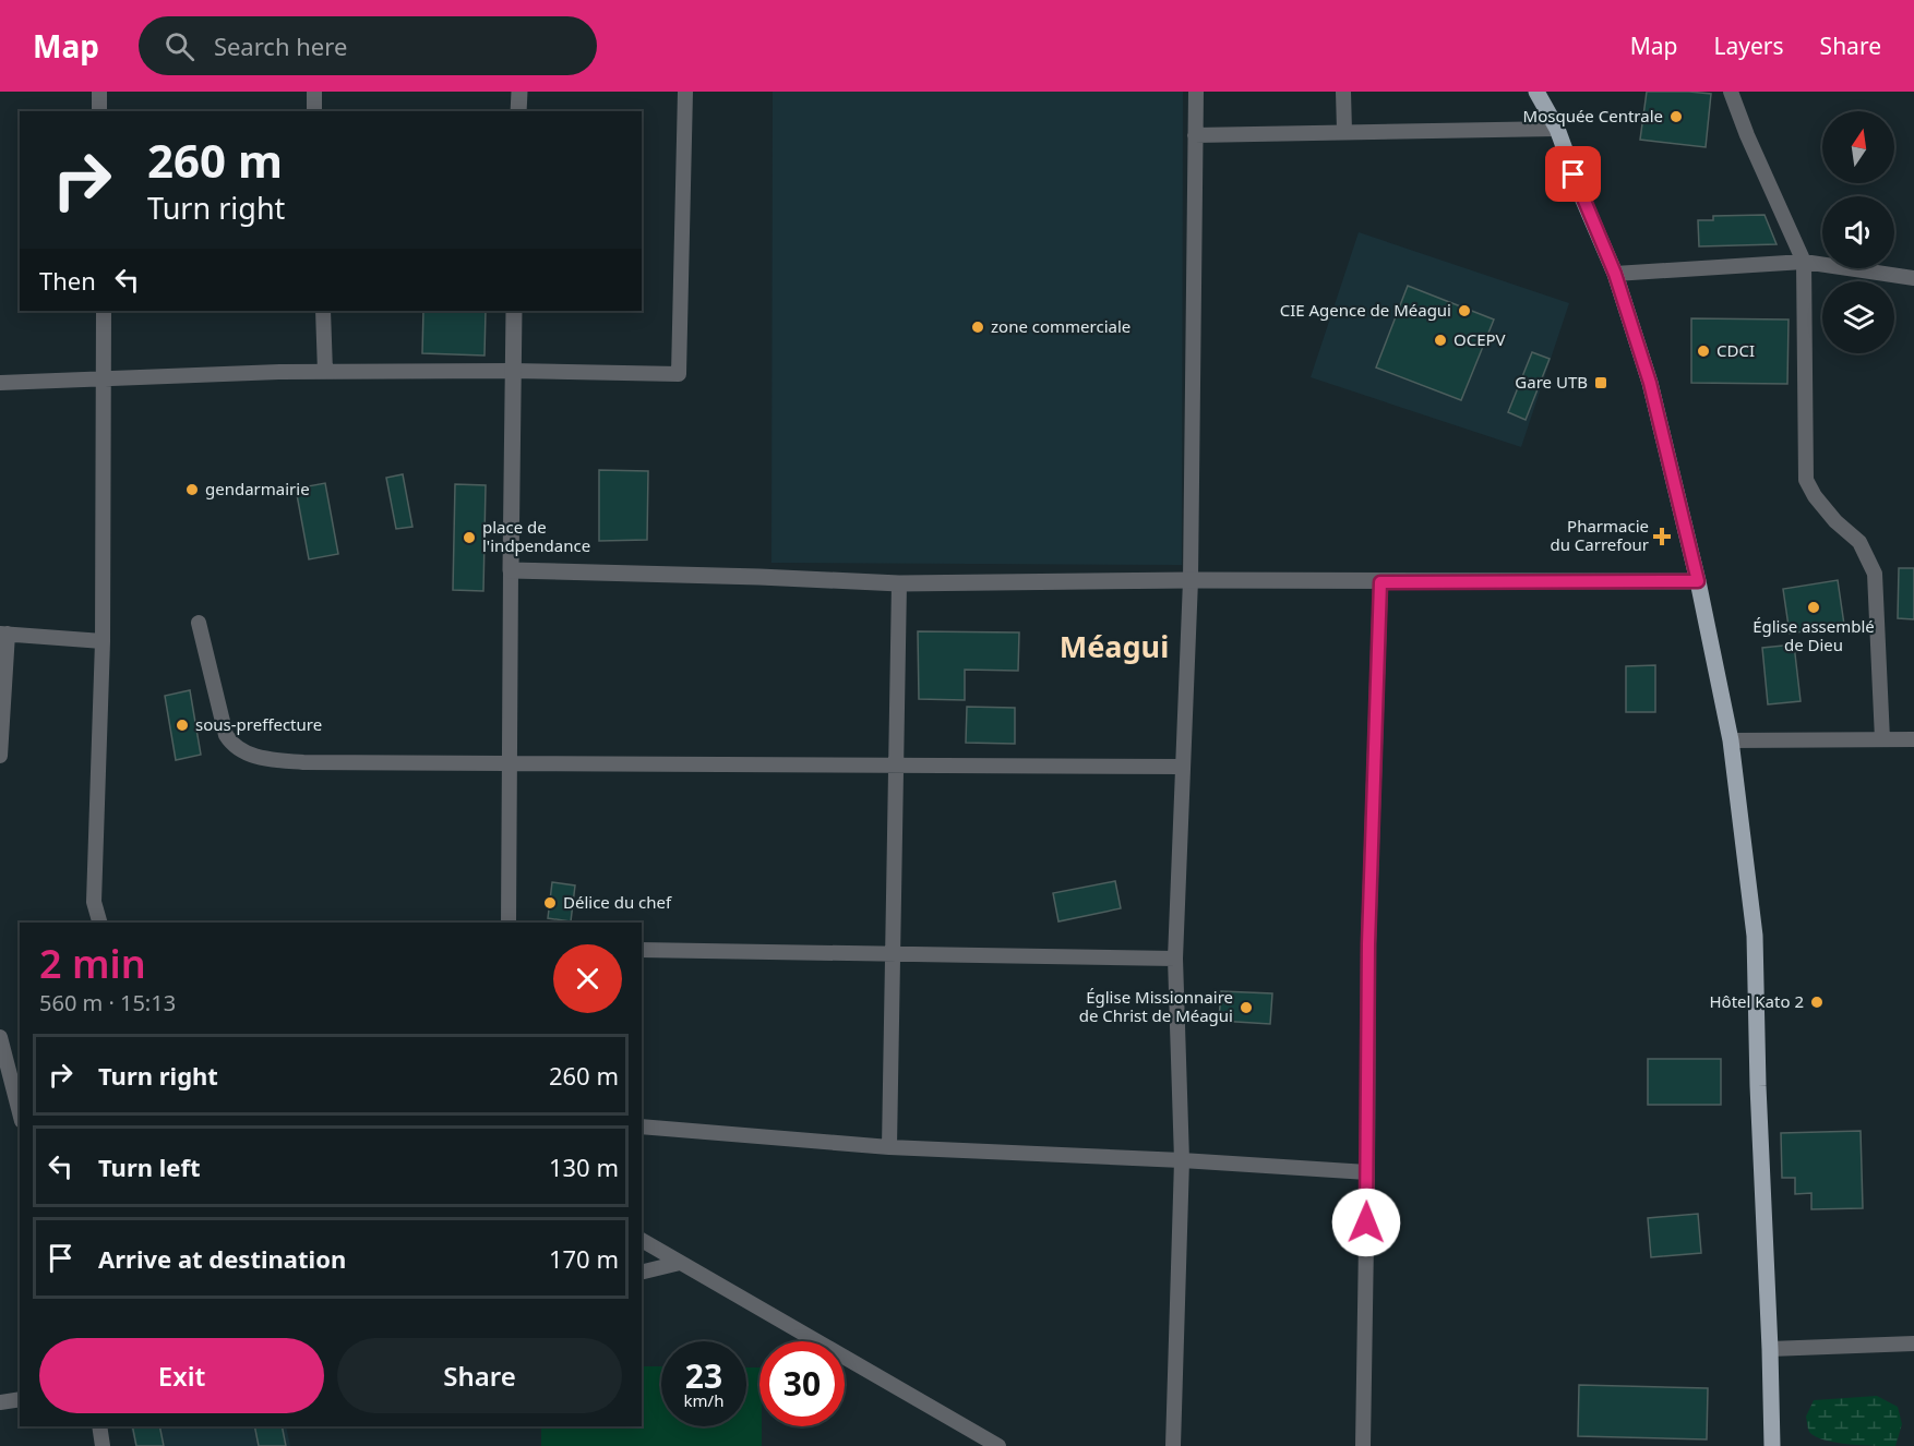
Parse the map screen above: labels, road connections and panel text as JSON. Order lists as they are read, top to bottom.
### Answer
{
  "districts": ["Méagui"],
  "places": {
    "other": [
      "Mosquée Centrale",
      "CIE Agence de Méagui",
      "zone commerciale",
      "OCEPV",
      "CDCI",
      "gendarmairie",
      "place de l'indpendance",
      "Église assemblé de Dieu",
      "sous-preffecture",
      "Délice du chef",
      "Hôtel Kato 2",
      "Église Missionnaire de Christ de Méagui"
    ],
    "transit": ["Gare UTB"],
    "health": ["Pharmacie du Carrefour"]
  },
  "north": "top",
  "page": {
    "header": "Map",
    "search": "Search here",
    "nav": ["Map", "Layers", "Share"],
    "turn": ["260 m", "Turn right"],
    "then": "Then",
    "heading": ["2 min", "560 m · 15:13"],
    "list": [
      {
        "name": "Turn right",
        "value": "260 m"
      },
      {
        "name": "Turn left",
        "value": "130 m"
      },
      {
        "name": "Arrive at destination",
        "value": "170 m"
      }
    ],
    "buttons": ["Exit", "Share"],
    "speed": "23 km/h",
    "limit": "30"
  }
}
